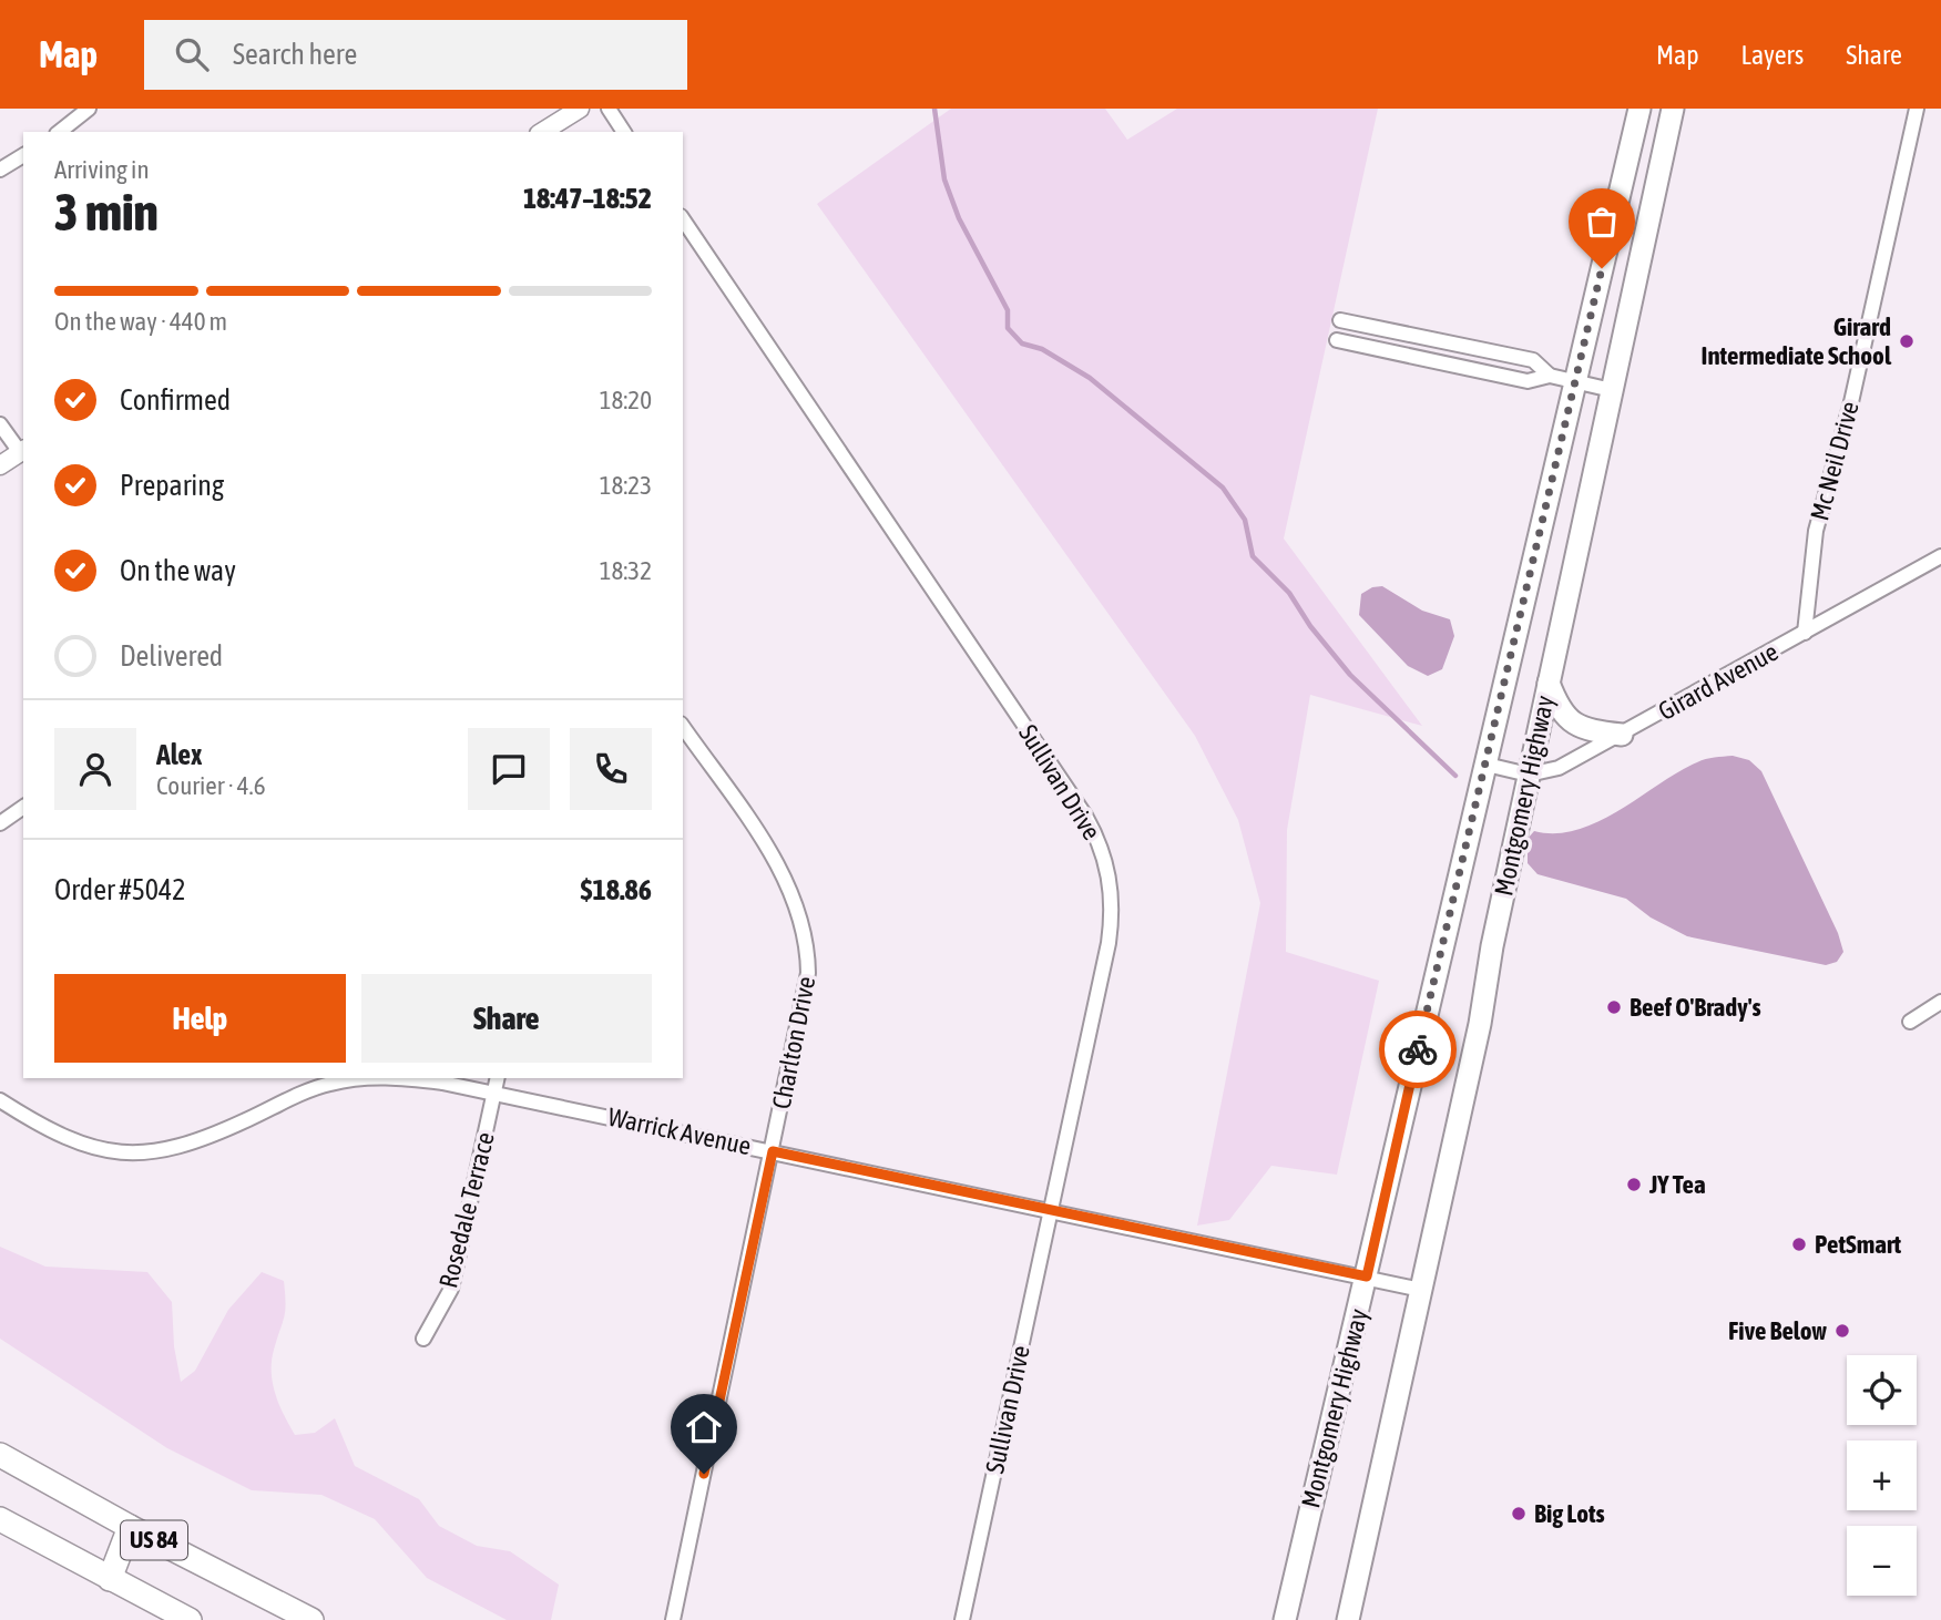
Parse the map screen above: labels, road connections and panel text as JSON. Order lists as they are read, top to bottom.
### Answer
{
  "streets": {
    "highway": ["US 84"],
    "main road": ["Montgomery Highway"],
    "street": [
      "Mc Neil Drive",
      "Girard Avenue",
      "Sullivan Drive",
      "Charlton Drive",
      "Warrick Avenue",
      "Rosedale Terrace"
    ]
  },
  "crossings": [
    ["Mc Neil Drive", "Girard Avenue"],
    ["Girard Avenue", "Montgomery Highway"],
    ["Sullivan Drive", "Warrick Avenue"],
    ["Montgomery Highway", "Warrick Avenue"],
    ["Charlton Drive", "Warrick Avenue"],
    ["Warrick Avenue", "Rosedale Terrace"]
  ],
  "places": [
    "Girard Intermediate School",
    "Beef O'Brady's",
    "JY Tea",
    "PetSmart",
    "Five Below",
    "Big Lots"
  ],
  "page": {
    "header": "Map",
    "search": "Search here",
    "nav": ["Map", "Layers", "Share"],
    "heading": ["3 min", "Arriving in", "18:47–18:52"],
    "panel": [
      "Alex",
      "Courier · 4.6",
      "Order #5042",
      "$18.86"
    ],
    "bar": "On the way · 440 m",
    "list": [
      ["Confirmed", "18:20"],
      ["Preparing", "18:23"],
      ["On the way", "18:32"],
      "Delivered"
    ],
    "buttons": ["Help", "Share"],
    "map_buttons": ["+", "−"]
  }
}
